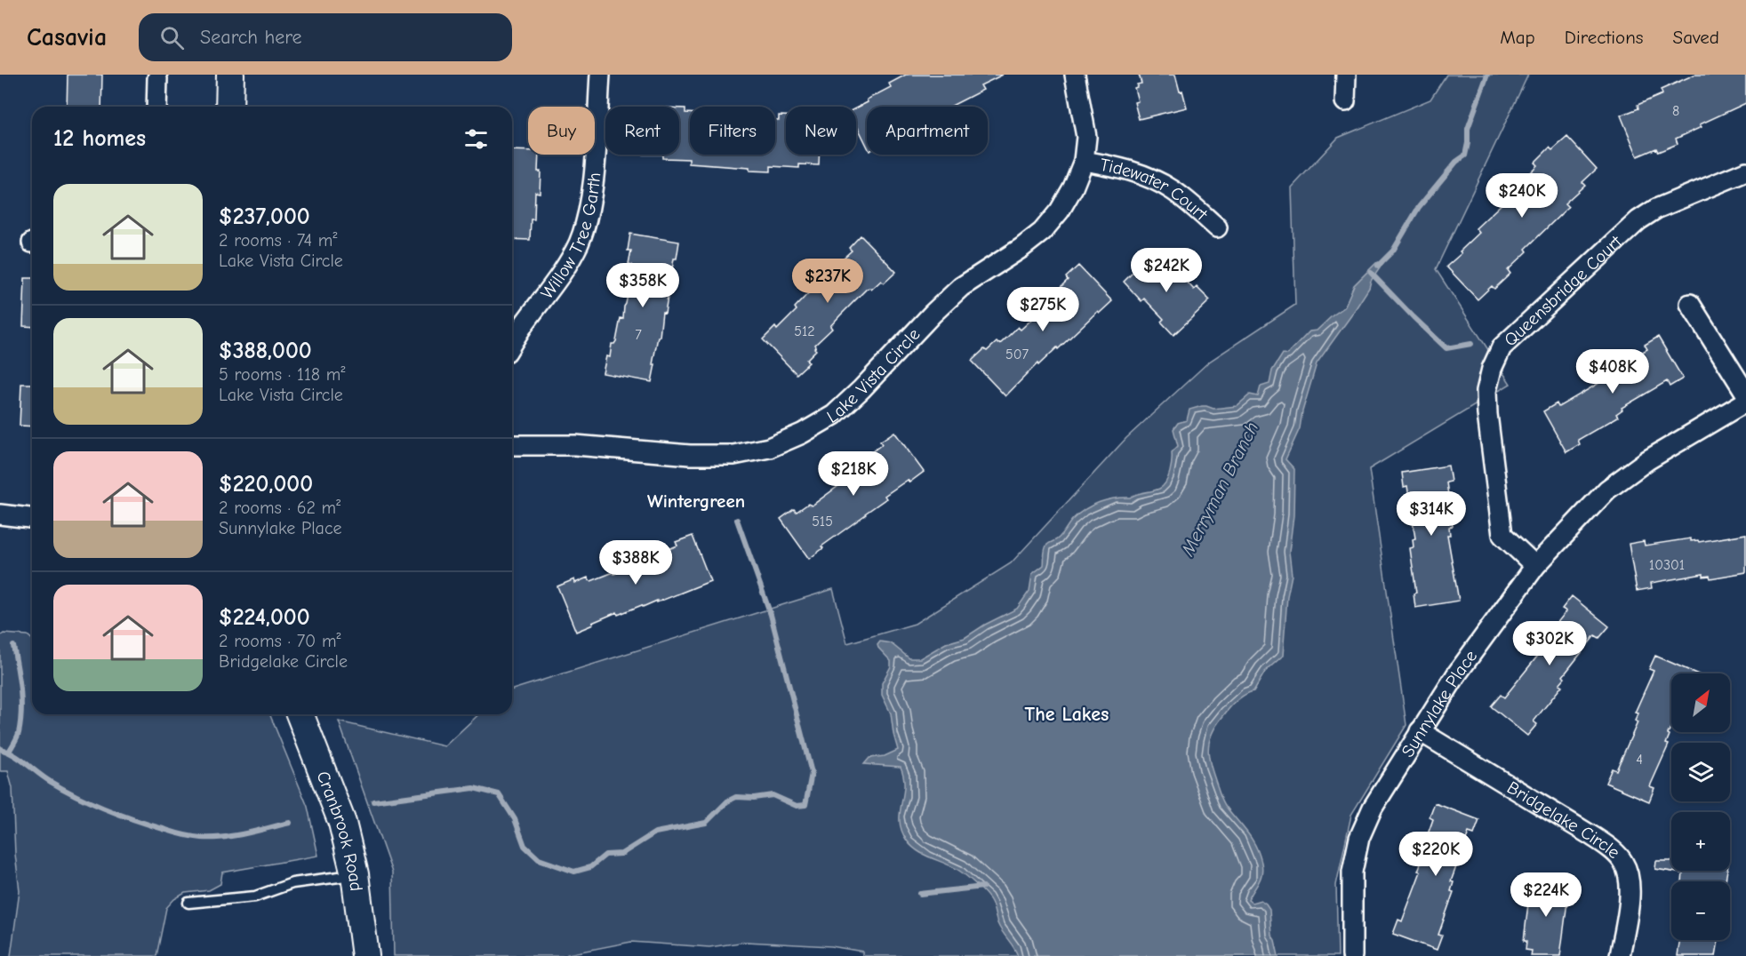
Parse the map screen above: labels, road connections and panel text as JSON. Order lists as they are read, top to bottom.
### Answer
{
  "streets": {
    "street": [
      "Tidewater Court",
      "Willow Tree Garth",
      "Queensbridge Court",
      "Lake Vista Circle",
      "Sunnylake Place",
      "Bridgelake Circle",
      "Cranbrook Road"
    ]
  },
  "crossings": [
    ["Tidewater Court", "Lake Vista Circle"],
    ["Queensbridge Court", "Sunnylake Place"],
    ["Sunnylake Place", "Bridgelake Circle"]
  ],
  "districts": ["Wintergreen", "The Lakes"],
  "water": ["Merryman Branch"],
  "house_numbers": [
    "8",
    "512",
    "7",
    "507",
    "515",
    "10301",
    "4"
  ],
  "north": "top right",
  "page": {
    "header": "Casavia",
    "search": "Search here",
    "nav": ["Map", "Directions", "Saved"],
    "chip": [
      "Buy",
      "Rent",
      "Filters",
      "New",
      "Apartment"
    ],
    "heading": "12 homes",
    "list": [
      {
        "name": "$237,000",
        "note": "2 rooms · 74 m² · Lake Vista Circle"
      },
      {
        "name": "$388,000",
        "note": "5 rooms · 118 m² · Lake Vista Circle"
      },
      {
        "name": "$220,000",
        "note": "2 rooms · 62 m² · Sunnylake Place"
      },
      {
        "name": "$224,000",
        "note": "2 rooms · 70 m² · Bridgelake Circle"
      }
    ],
    "price": [
      "$240K",
      "$242K",
      "$237K",
      "$358K",
      "$275K",
      "$408K",
      "$218K",
      "$314K",
      "$388K",
      "$302K",
      "$220K",
      "$224K"
    ],
    "map_buttons": ["+", "−"]
  }
}
